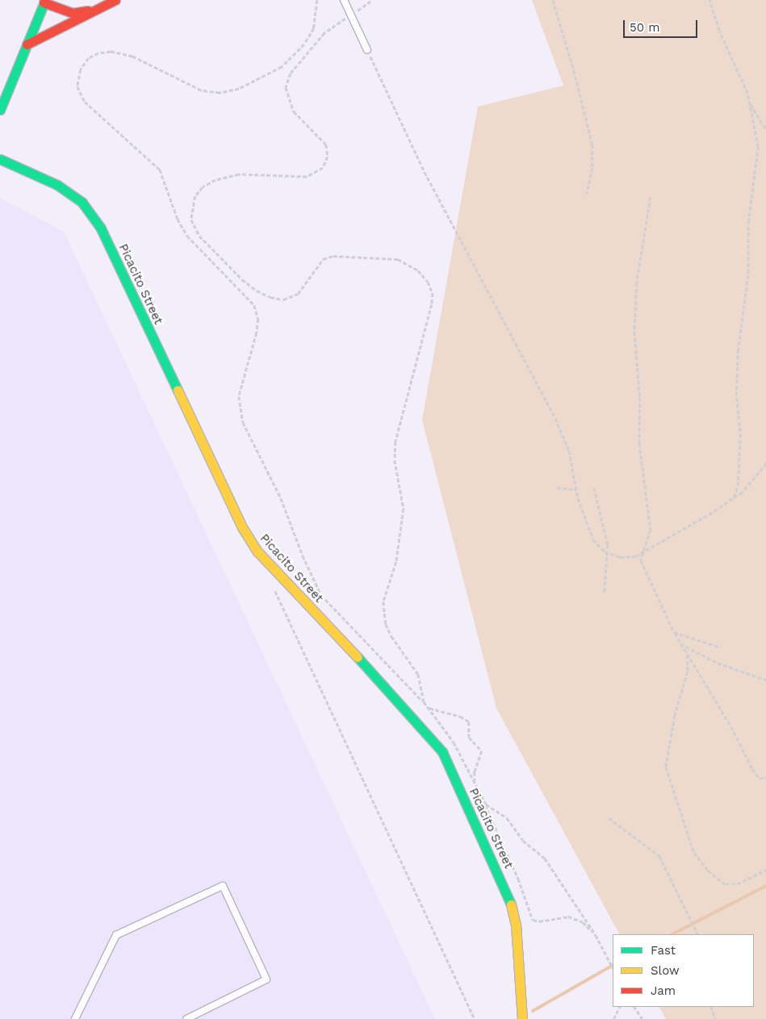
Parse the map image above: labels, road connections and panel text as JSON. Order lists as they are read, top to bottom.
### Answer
{
  "streets": {
    "street": ["Picacito Street"]
  },
  "legend": ["Fast", "Slow", "Jam"],
  "scale_bar": "50 m"
}
